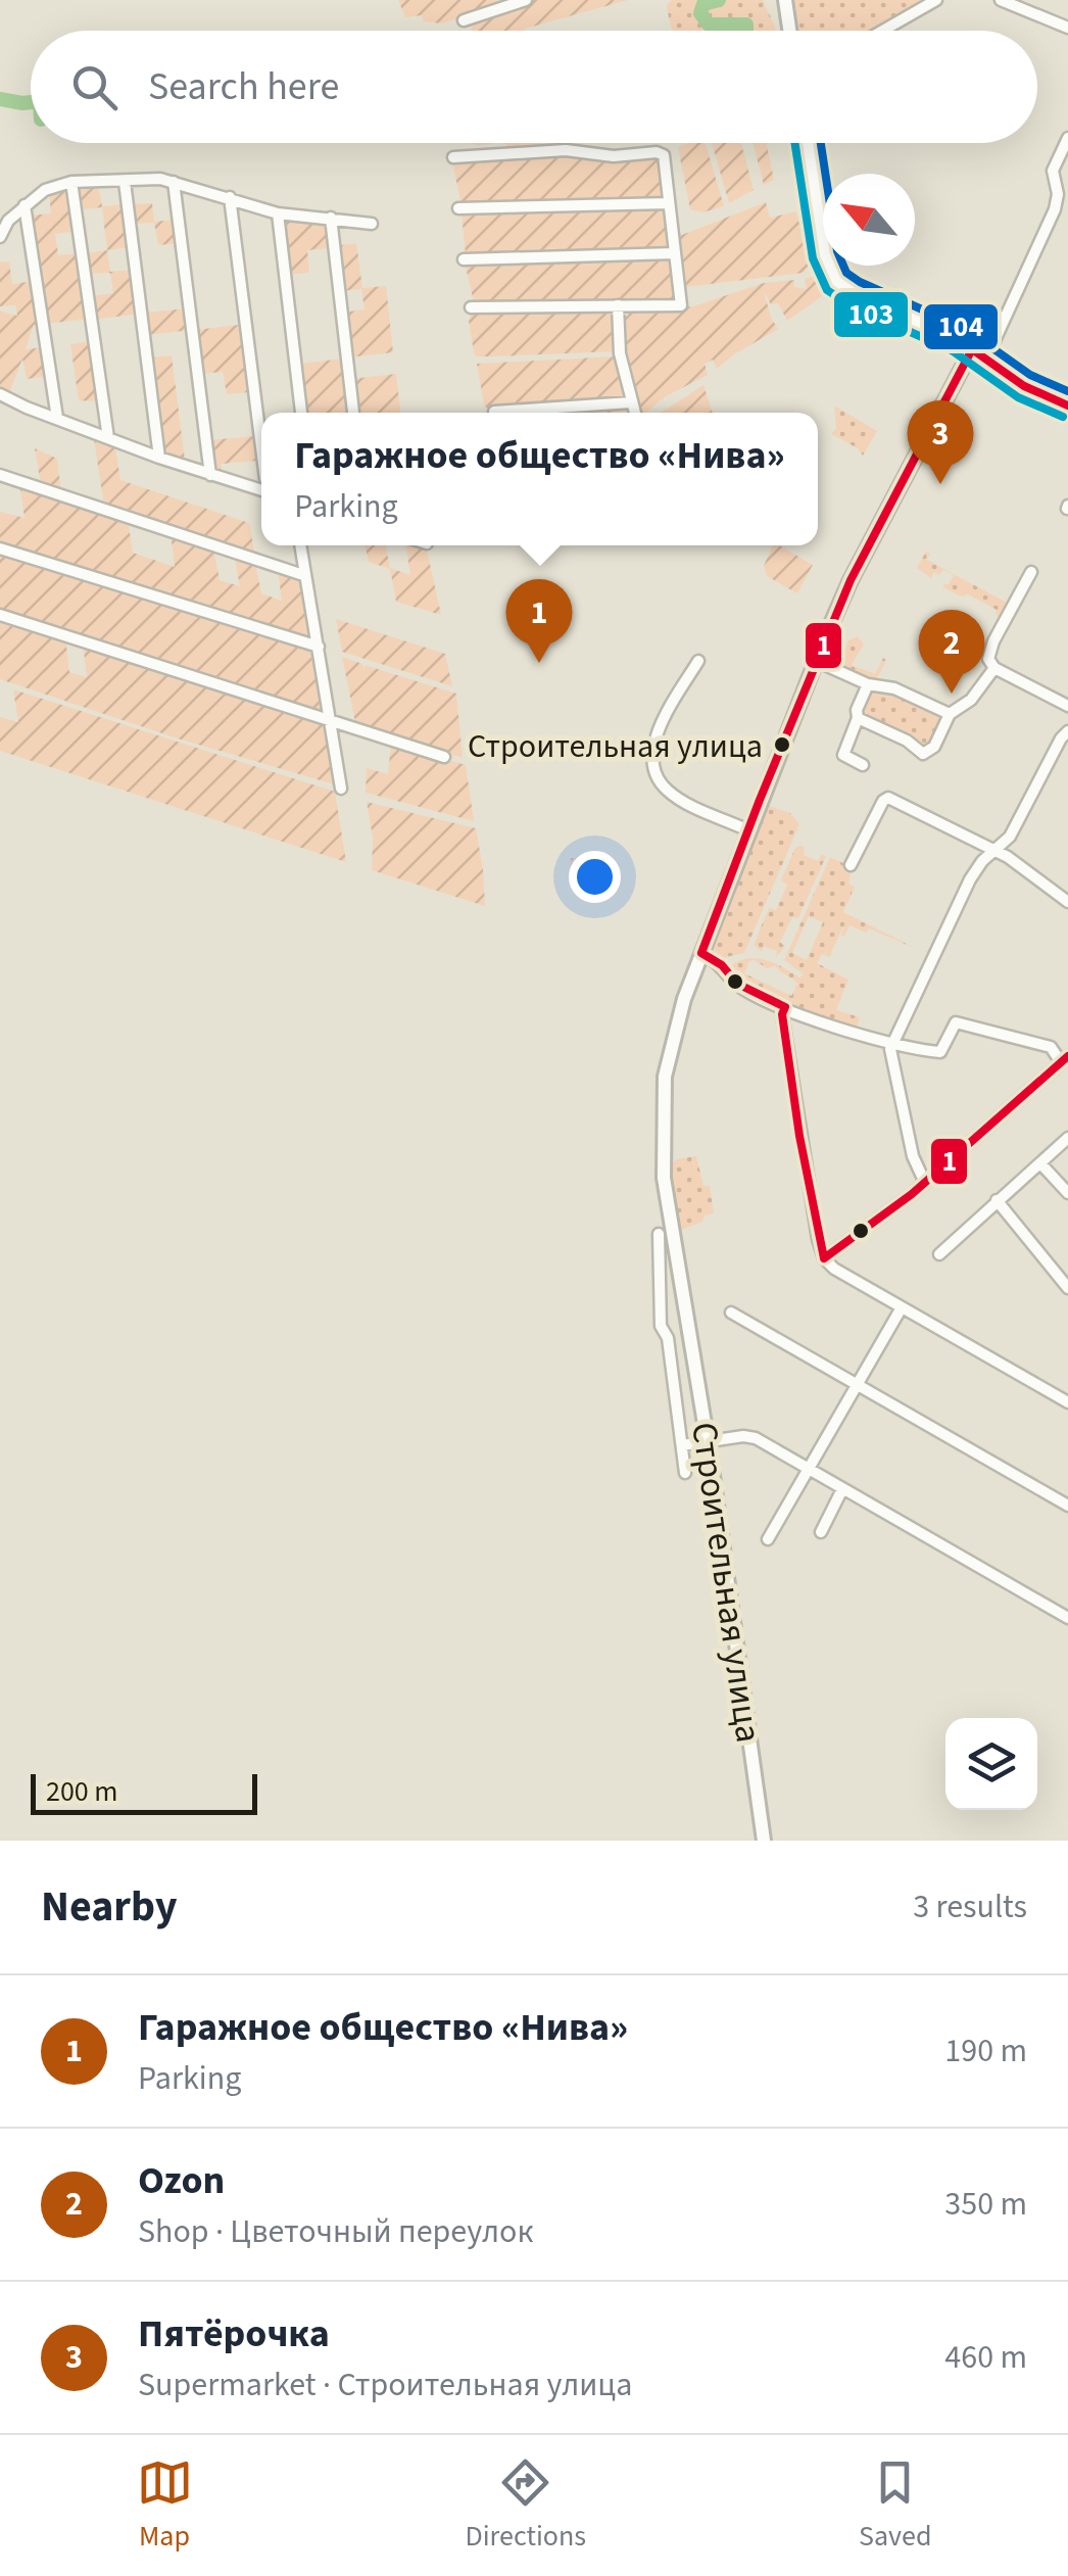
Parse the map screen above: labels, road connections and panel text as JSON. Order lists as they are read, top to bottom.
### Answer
{
  "streets": {
    "main road": ["Строительная улица"]
  },
  "places": ["Строительная улица"],
  "lines": ["transit line 103", "transit line 104", "transit line 1"],
  "scale_bar": "200 m",
  "north": "top left",
  "page": {
    "search": "Search here",
    "pins": ["3", "1", "2"],
    "popup": ["Гаражное общество «Нива»", "Parking"],
    "scale": "200 m",
    "heading": ["Nearby", "3 results"],
    "list": [
      {
        "mark": "1",
        "name": "Гаражное общество «Нива»",
        "note": "Parking",
        "value": "190 m"
      },
      {
        "mark": "2",
        "name": "Ozon",
        "note": "Shop · Цветочный переулок",
        "value": "350 m"
      },
      {
        "mark": "3",
        "name": "Пятёрочка",
        "note": "Supermarket · Строительная улица",
        "value": "460 m"
      }
    ],
    "nav": ["Map", "Directions", "Saved"]
  }
}
